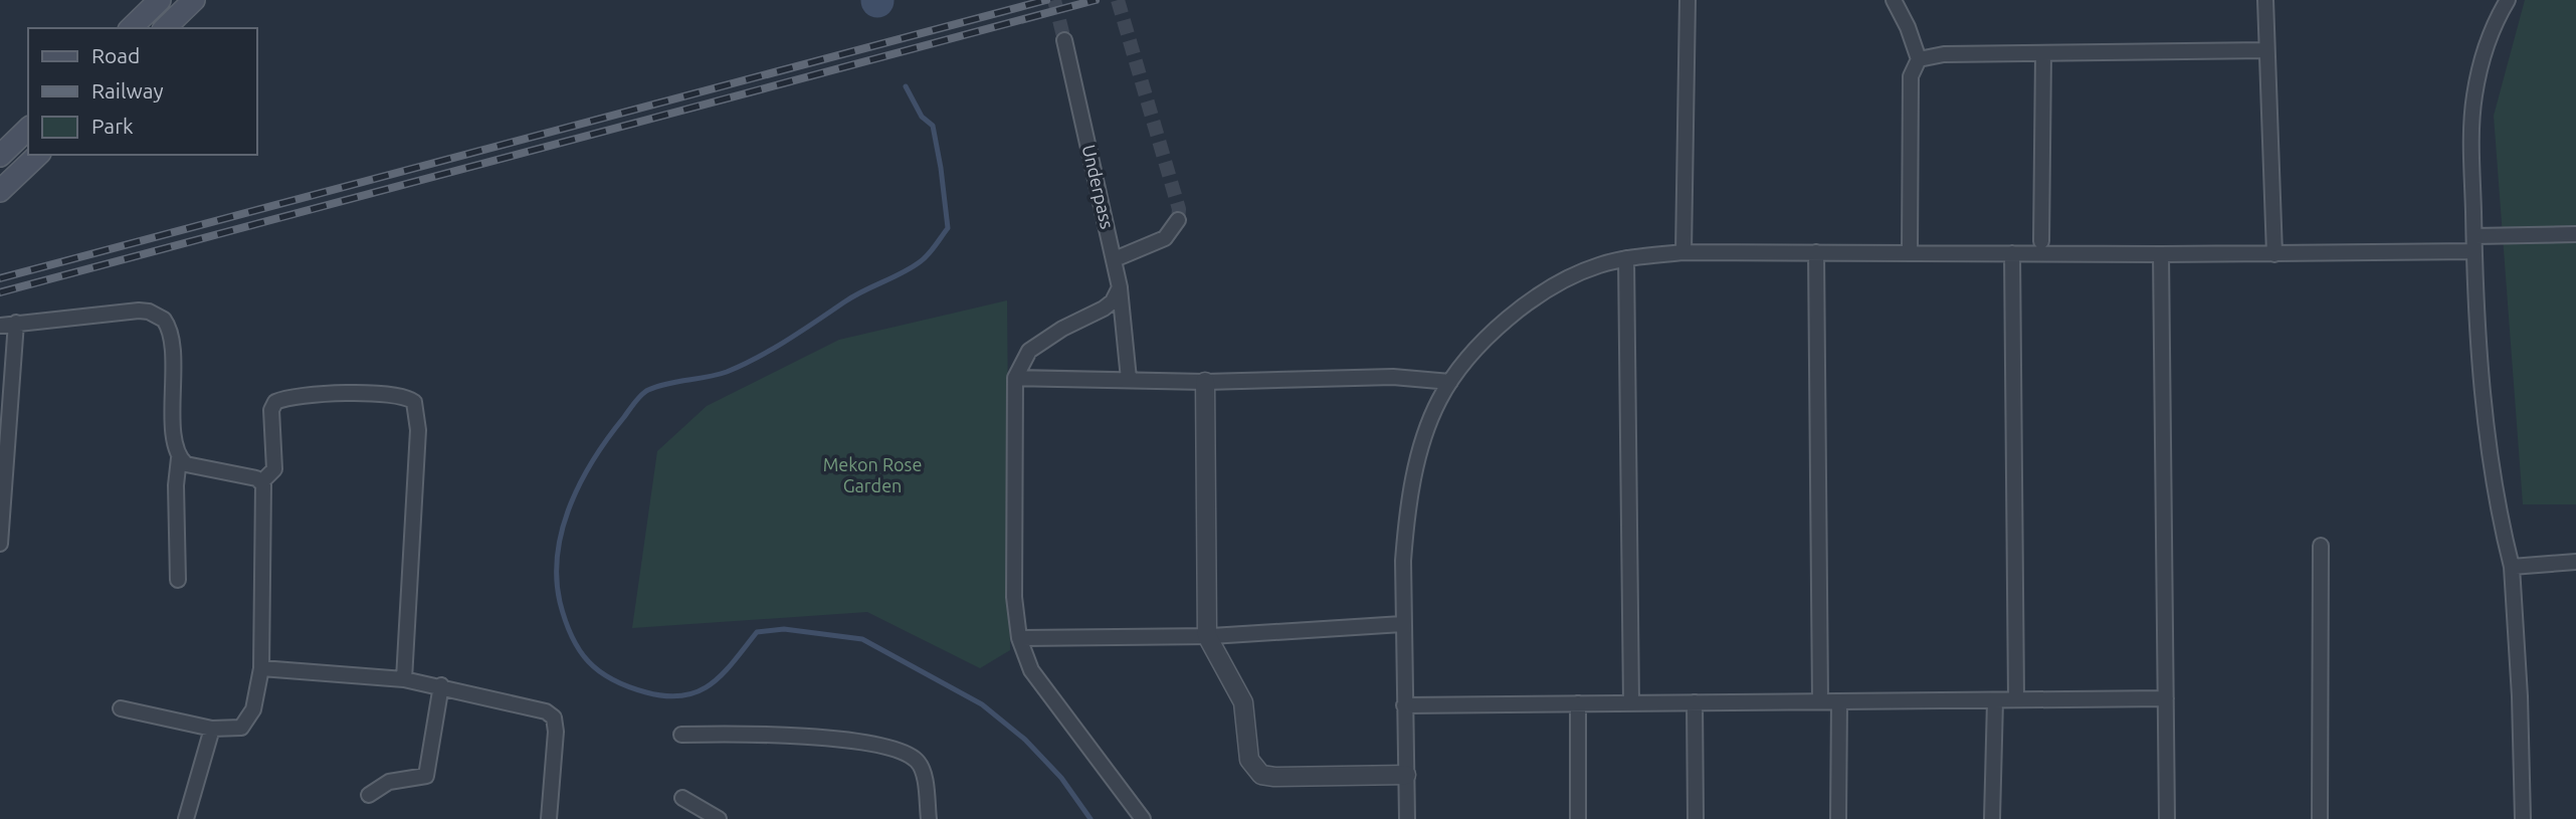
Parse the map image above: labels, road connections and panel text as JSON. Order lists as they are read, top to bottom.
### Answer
{
  "streets": {
    "street": ["Underpass"]
  },
  "parks": ["Mekon Rose Garden"],
  "legend": ["Road", "Railway", "Park"]
}
